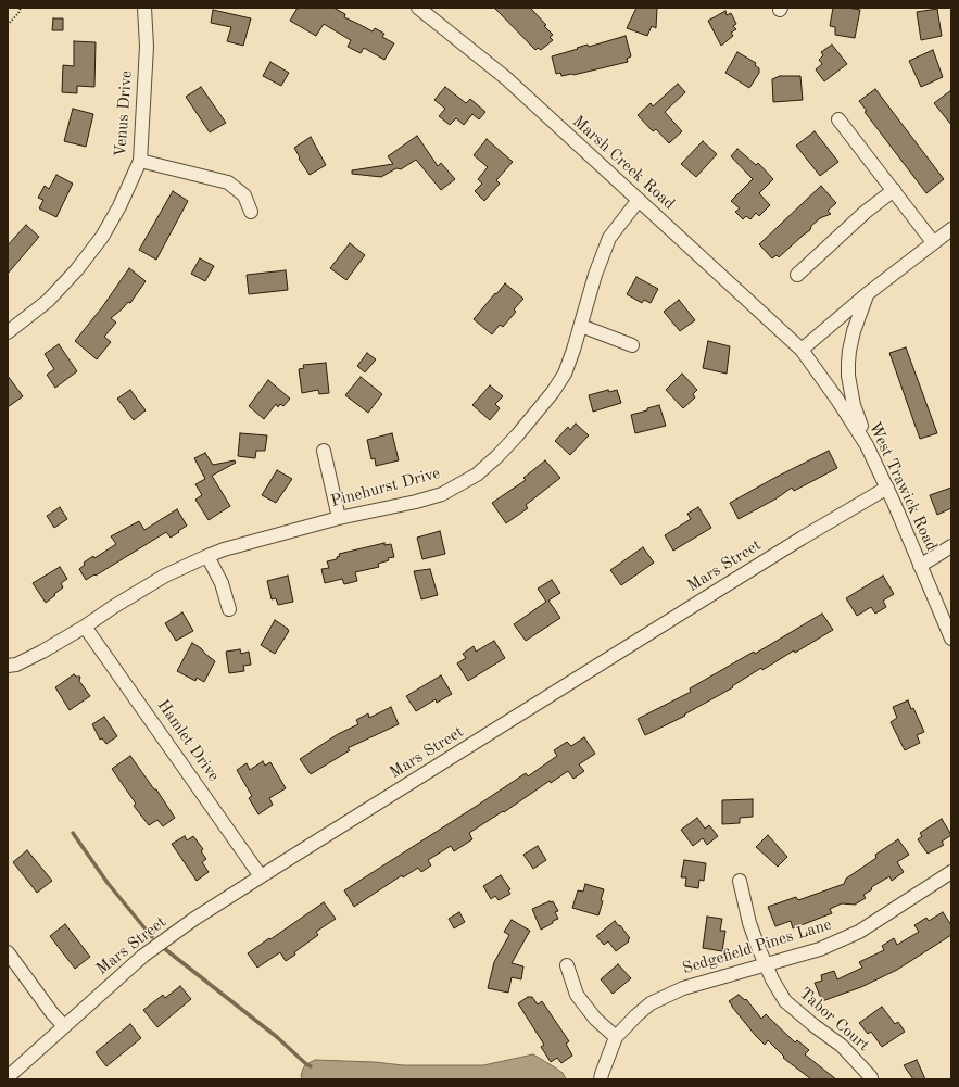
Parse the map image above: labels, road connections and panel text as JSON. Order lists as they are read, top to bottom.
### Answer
{
  "streets": {
    "street": [
      "Venus Drive",
      "Marsh Creek Road",
      "West Trawick Road",
      "Pinehurst Drive",
      "Mars Street",
      "Hamlet Drive",
      "Sedgefield Pines Lane",
      "Tabor Court"
    ]
  },
  "crossings": [
    ["Marsh Creek Road", "West Trawick Road"],
    ["Marsh Creek Road", "Pinehurst Drive"],
    ["West Trawick Road", "Mars Street"],
    ["Pinehurst Drive", "Hamlet Drive"],
    ["Mars Street", "Hamlet Drive"],
    ["Sedgefield Pines Lane", "Tabor Court"]
  ]
}
